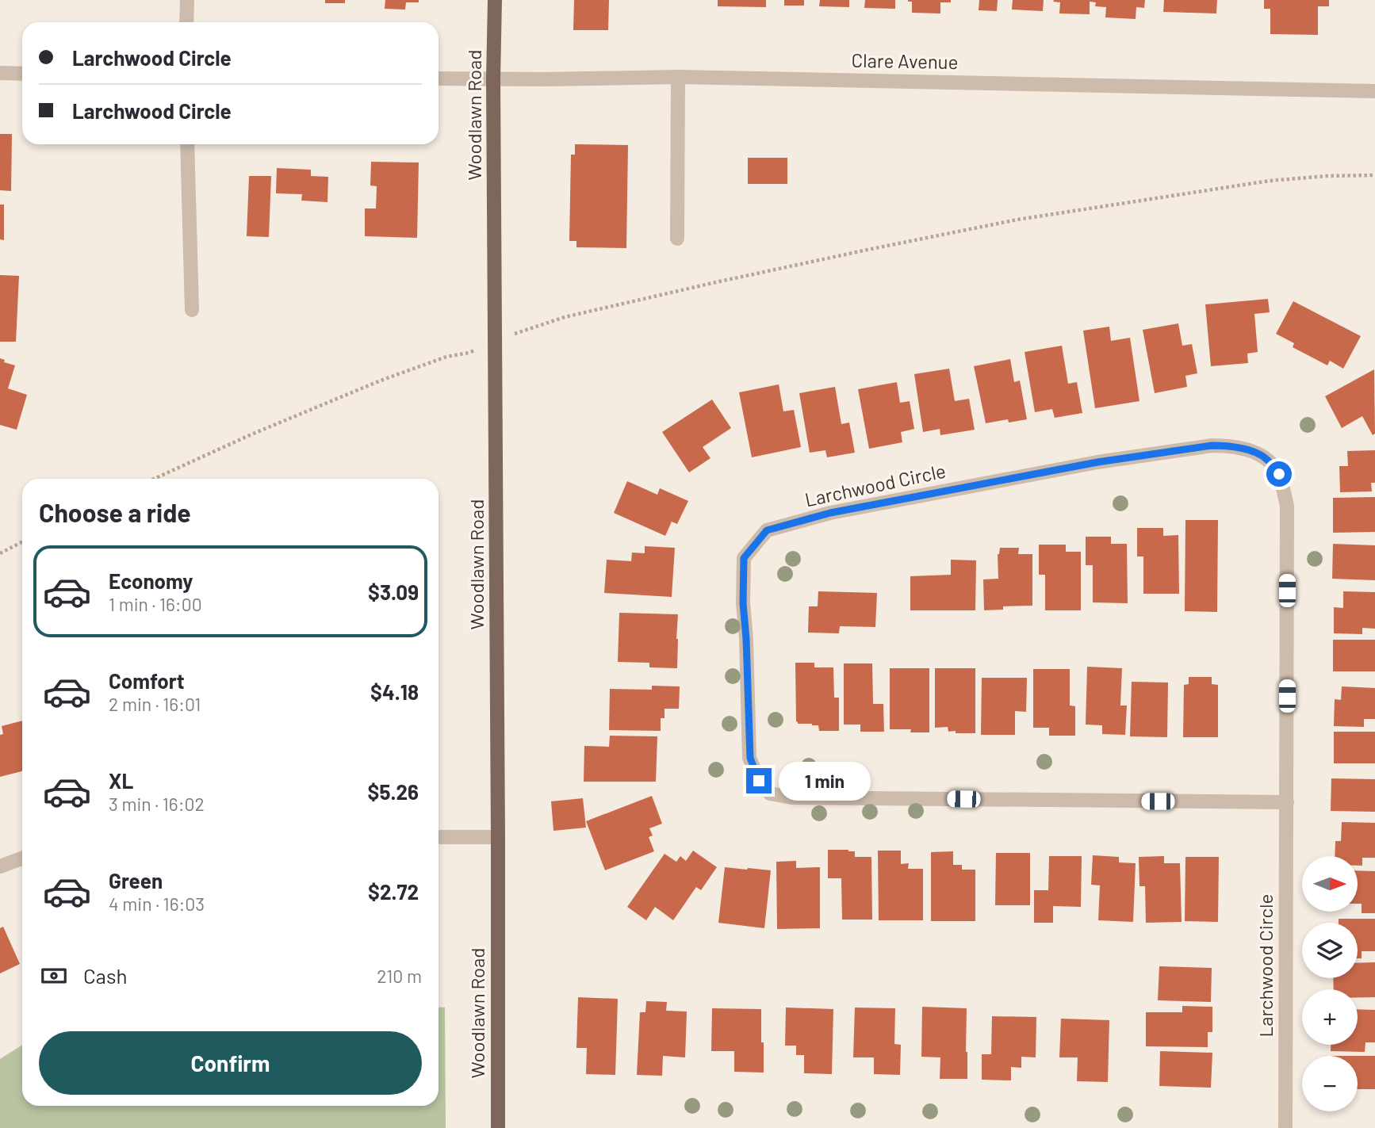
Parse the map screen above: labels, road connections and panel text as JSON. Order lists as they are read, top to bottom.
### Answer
{
  "streets": {
    "main road": ["Woodlawn Road"],
    "street": ["Clare Avenue", "Larchwood Circle"]
  },
  "crossings": [
    ["Clare Avenue", "Woodlawn Road"]
  ],
  "north": "right",
  "page": {
    "banner": ["Larchwood Circle", "Larchwood Circle"],
    "heading": "Choose a ride",
    "list": [
      {
        "name": "Economy",
        "note": "1 min · 16:00",
        "value": "$3.09"
      },
      {
        "name": "Comfort",
        "note": "2 min · 16:01",
        "value": "$4.18"
      },
      {
        "name": "XL",
        "note": "3 min · 16:02",
        "value": "$5.26"
      },
      {
        "name": "Green",
        "note": "4 min · 16:03",
        "value": "$2.72"
      }
    ],
    "bubble": "1 min",
    "map_buttons": ["+", "−"],
    "pay": ["Cash", "210 m"],
    "buttons": "Confirm"
  }
}
